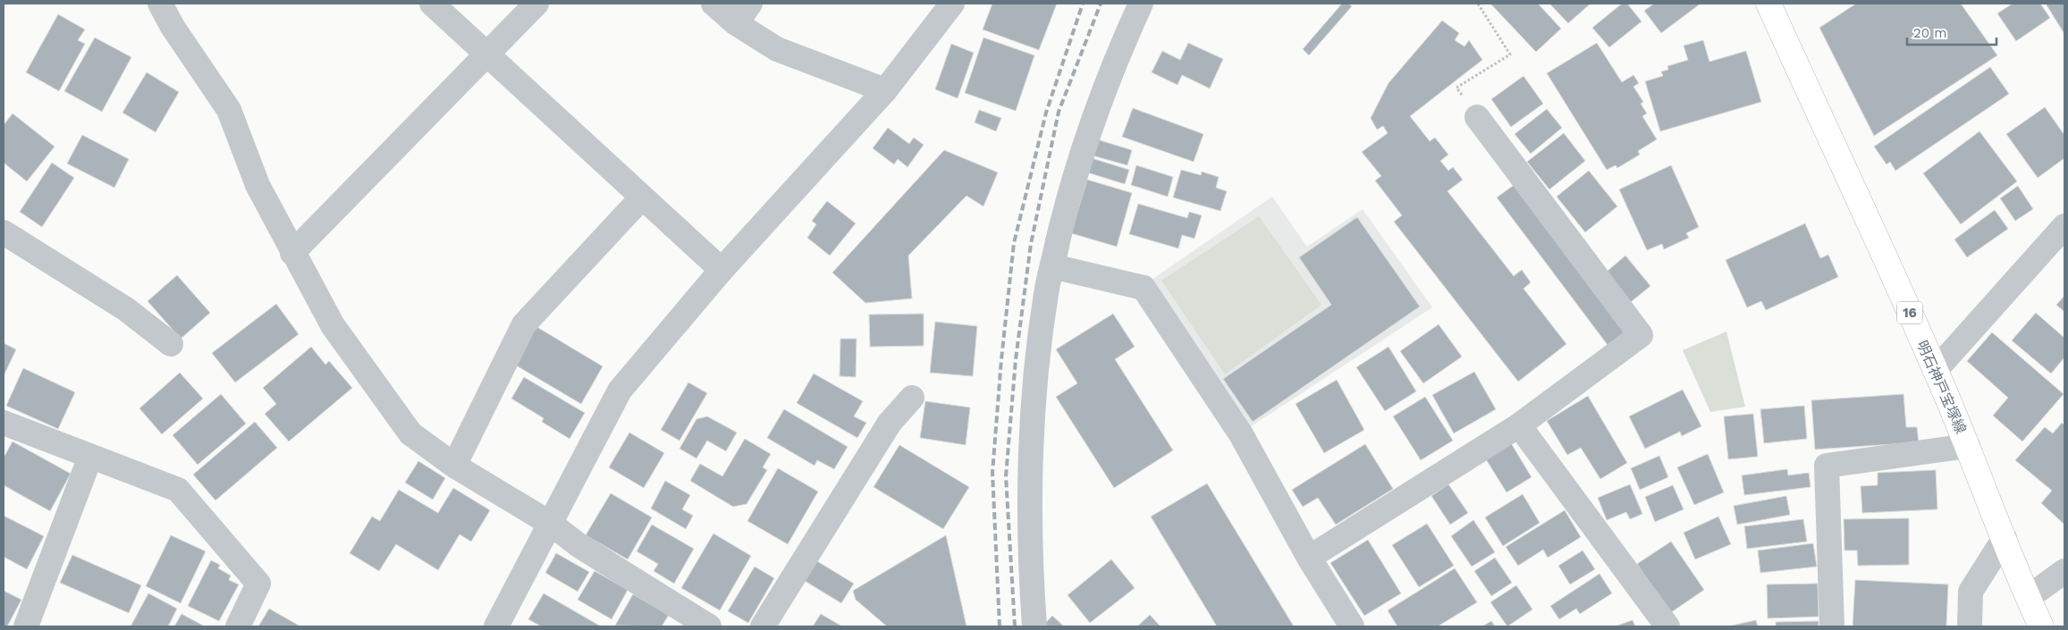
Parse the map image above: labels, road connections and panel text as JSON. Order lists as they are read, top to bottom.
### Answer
{
  "streets": {
    "main road": ["16", "明石神戸宝塚線"]
  },
  "scale_bar": "20 m"
}
